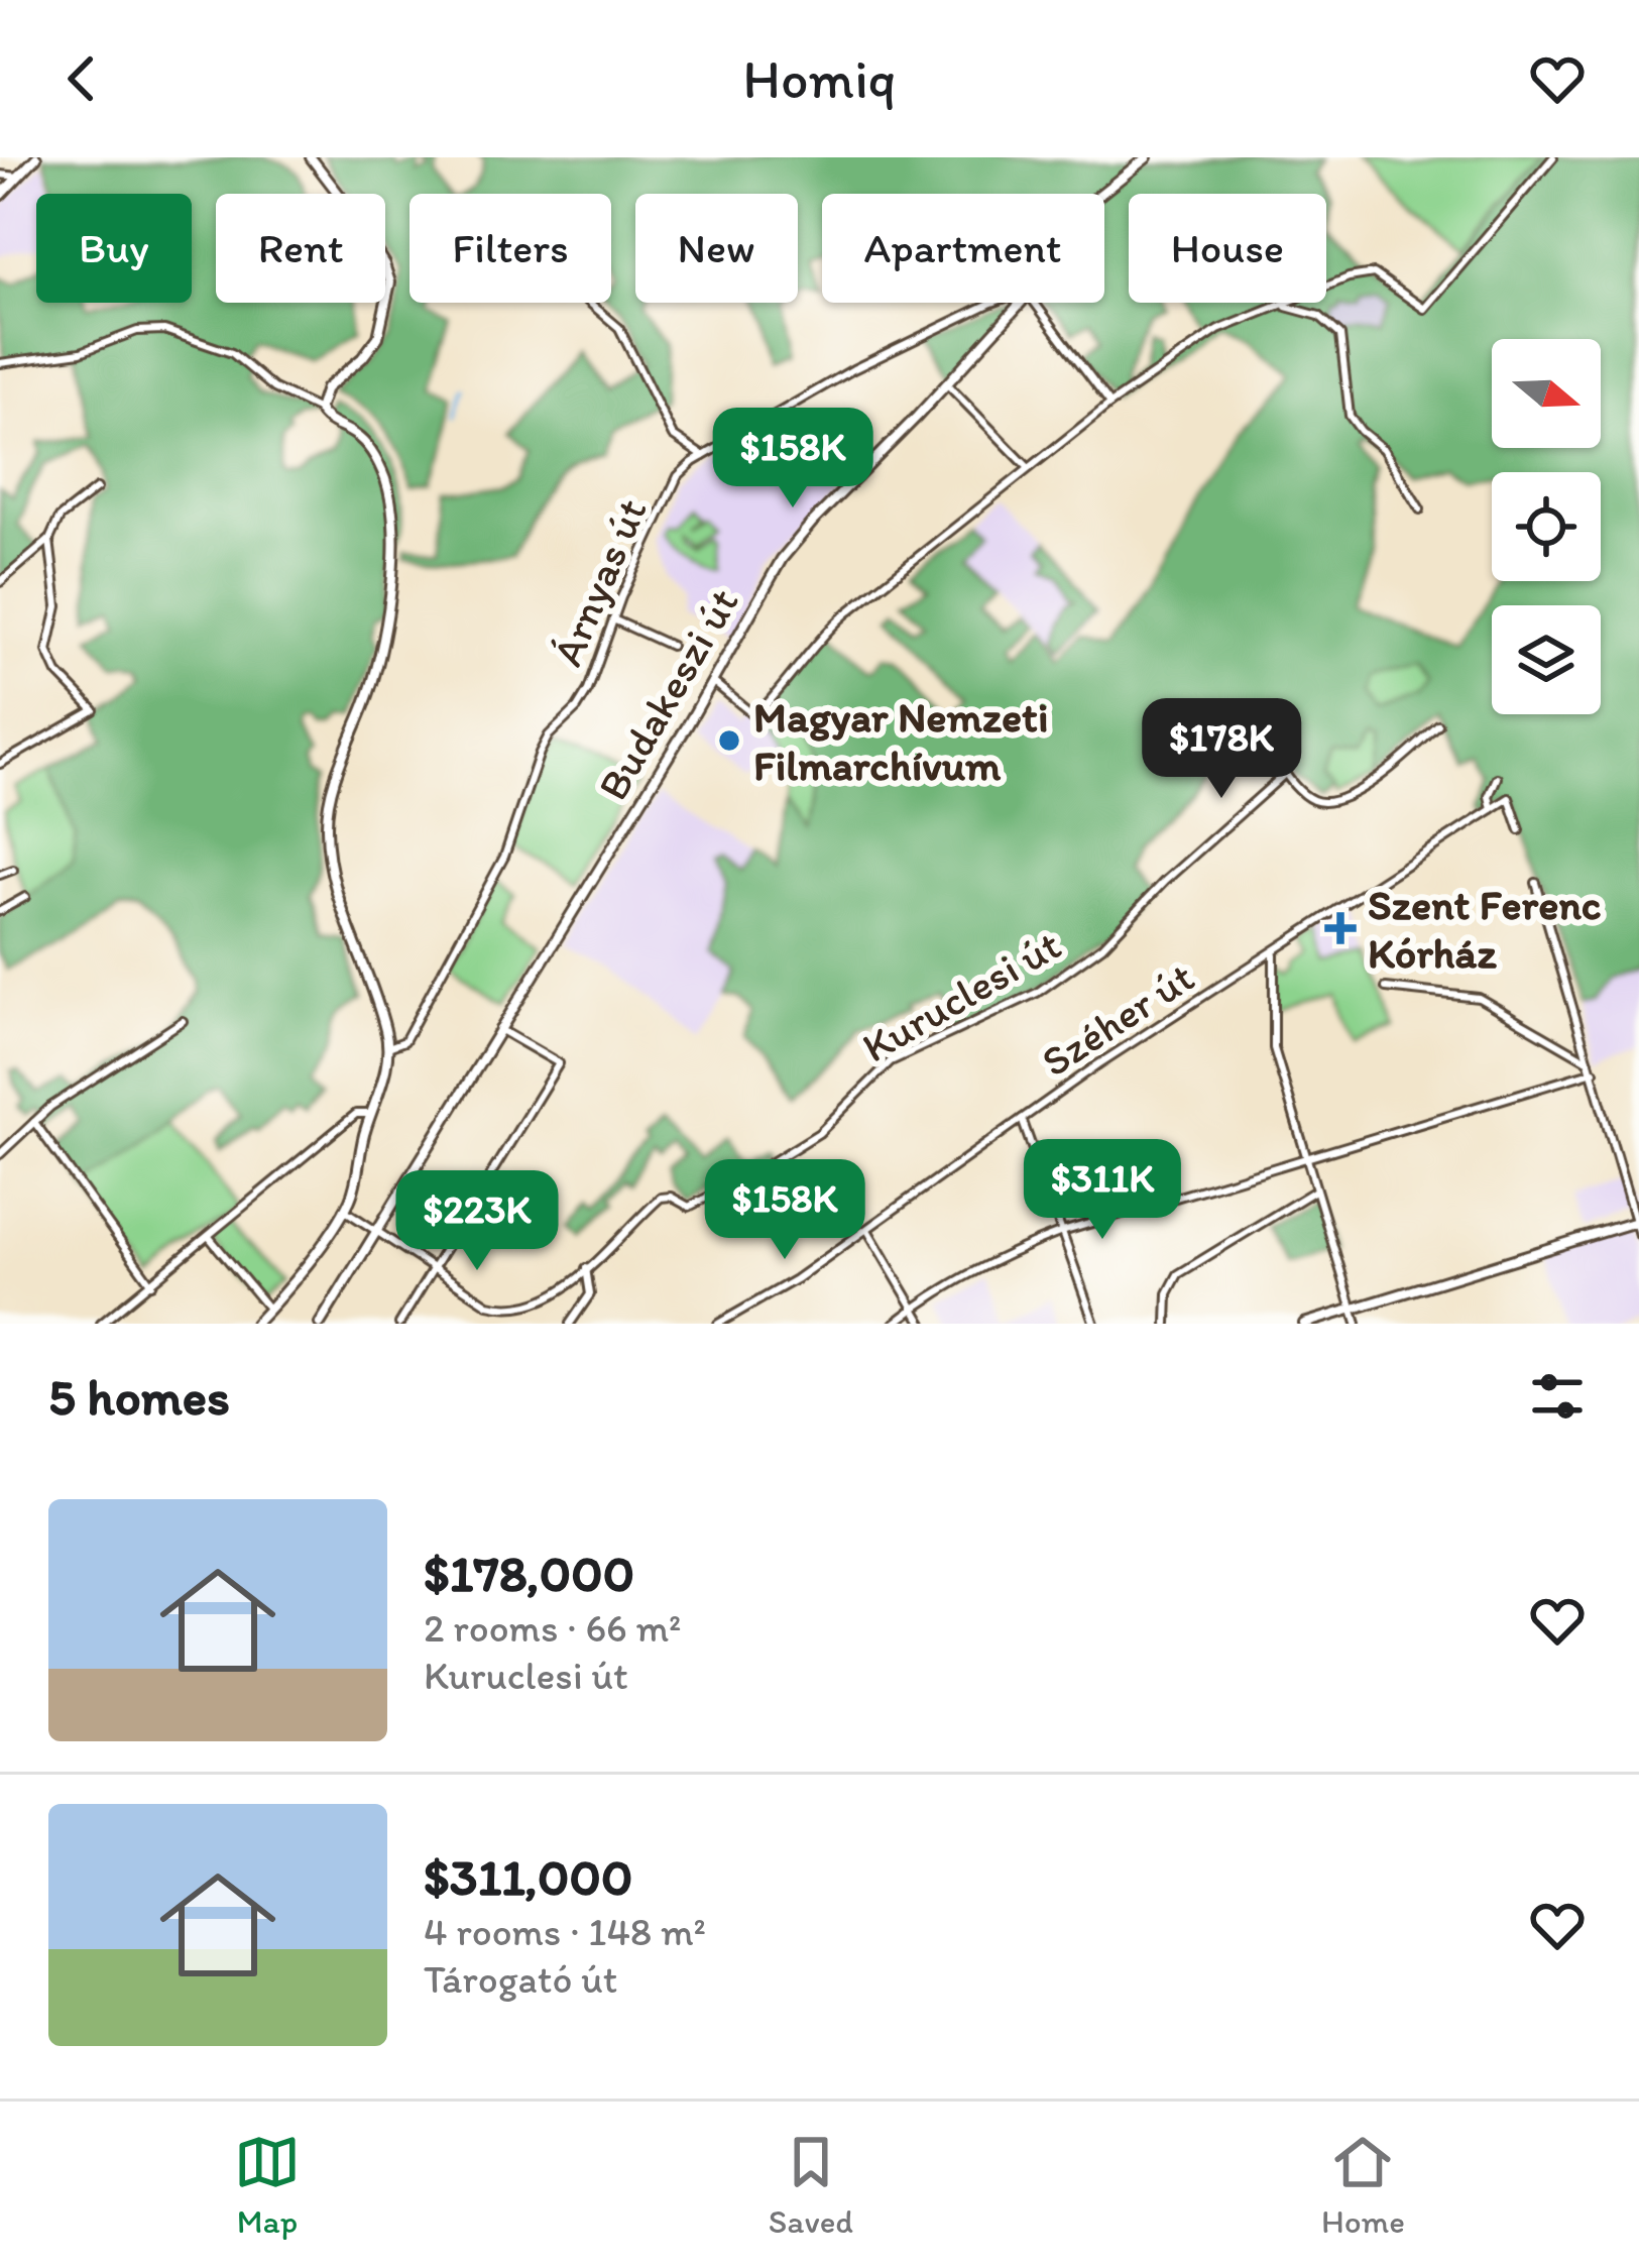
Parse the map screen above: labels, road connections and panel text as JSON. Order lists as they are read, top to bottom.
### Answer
{
  "streets": {
    "main road": ["Budakeszi út"],
    "street": ["Árnyas út", "Kuruclesi út", "Széher út"]
  },
  "crossings": [
    ["Budakeszi út", "Kuruclesi út"]
  ],
  "places": {
    "other": ["Magyar Nemzeti Filmarchívum"],
    "health": ["Szent Ferenc Kórház"]
  },
  "north": "right",
  "page": {
    "header": "Homiq",
    "chip": [
      "Buy",
      "Rent",
      "Filters",
      "New",
      "Apartment",
      "House"
    ],
    "price": [
      "$158K",
      "$178K",
      "$311K",
      "$158K",
      "$223K"
    ],
    "heading": "5 homes",
    "list": [
      {
        "name": "$178,000",
        "note": "2 rooms · 66 m² · Kuruclesi út"
      },
      {
        "name": "$311,000",
        "note": "4 rooms · 148 m² · Tárogató út"
      }
    ],
    "tabs": ["Map", "Saved", "Home"]
  }
}
